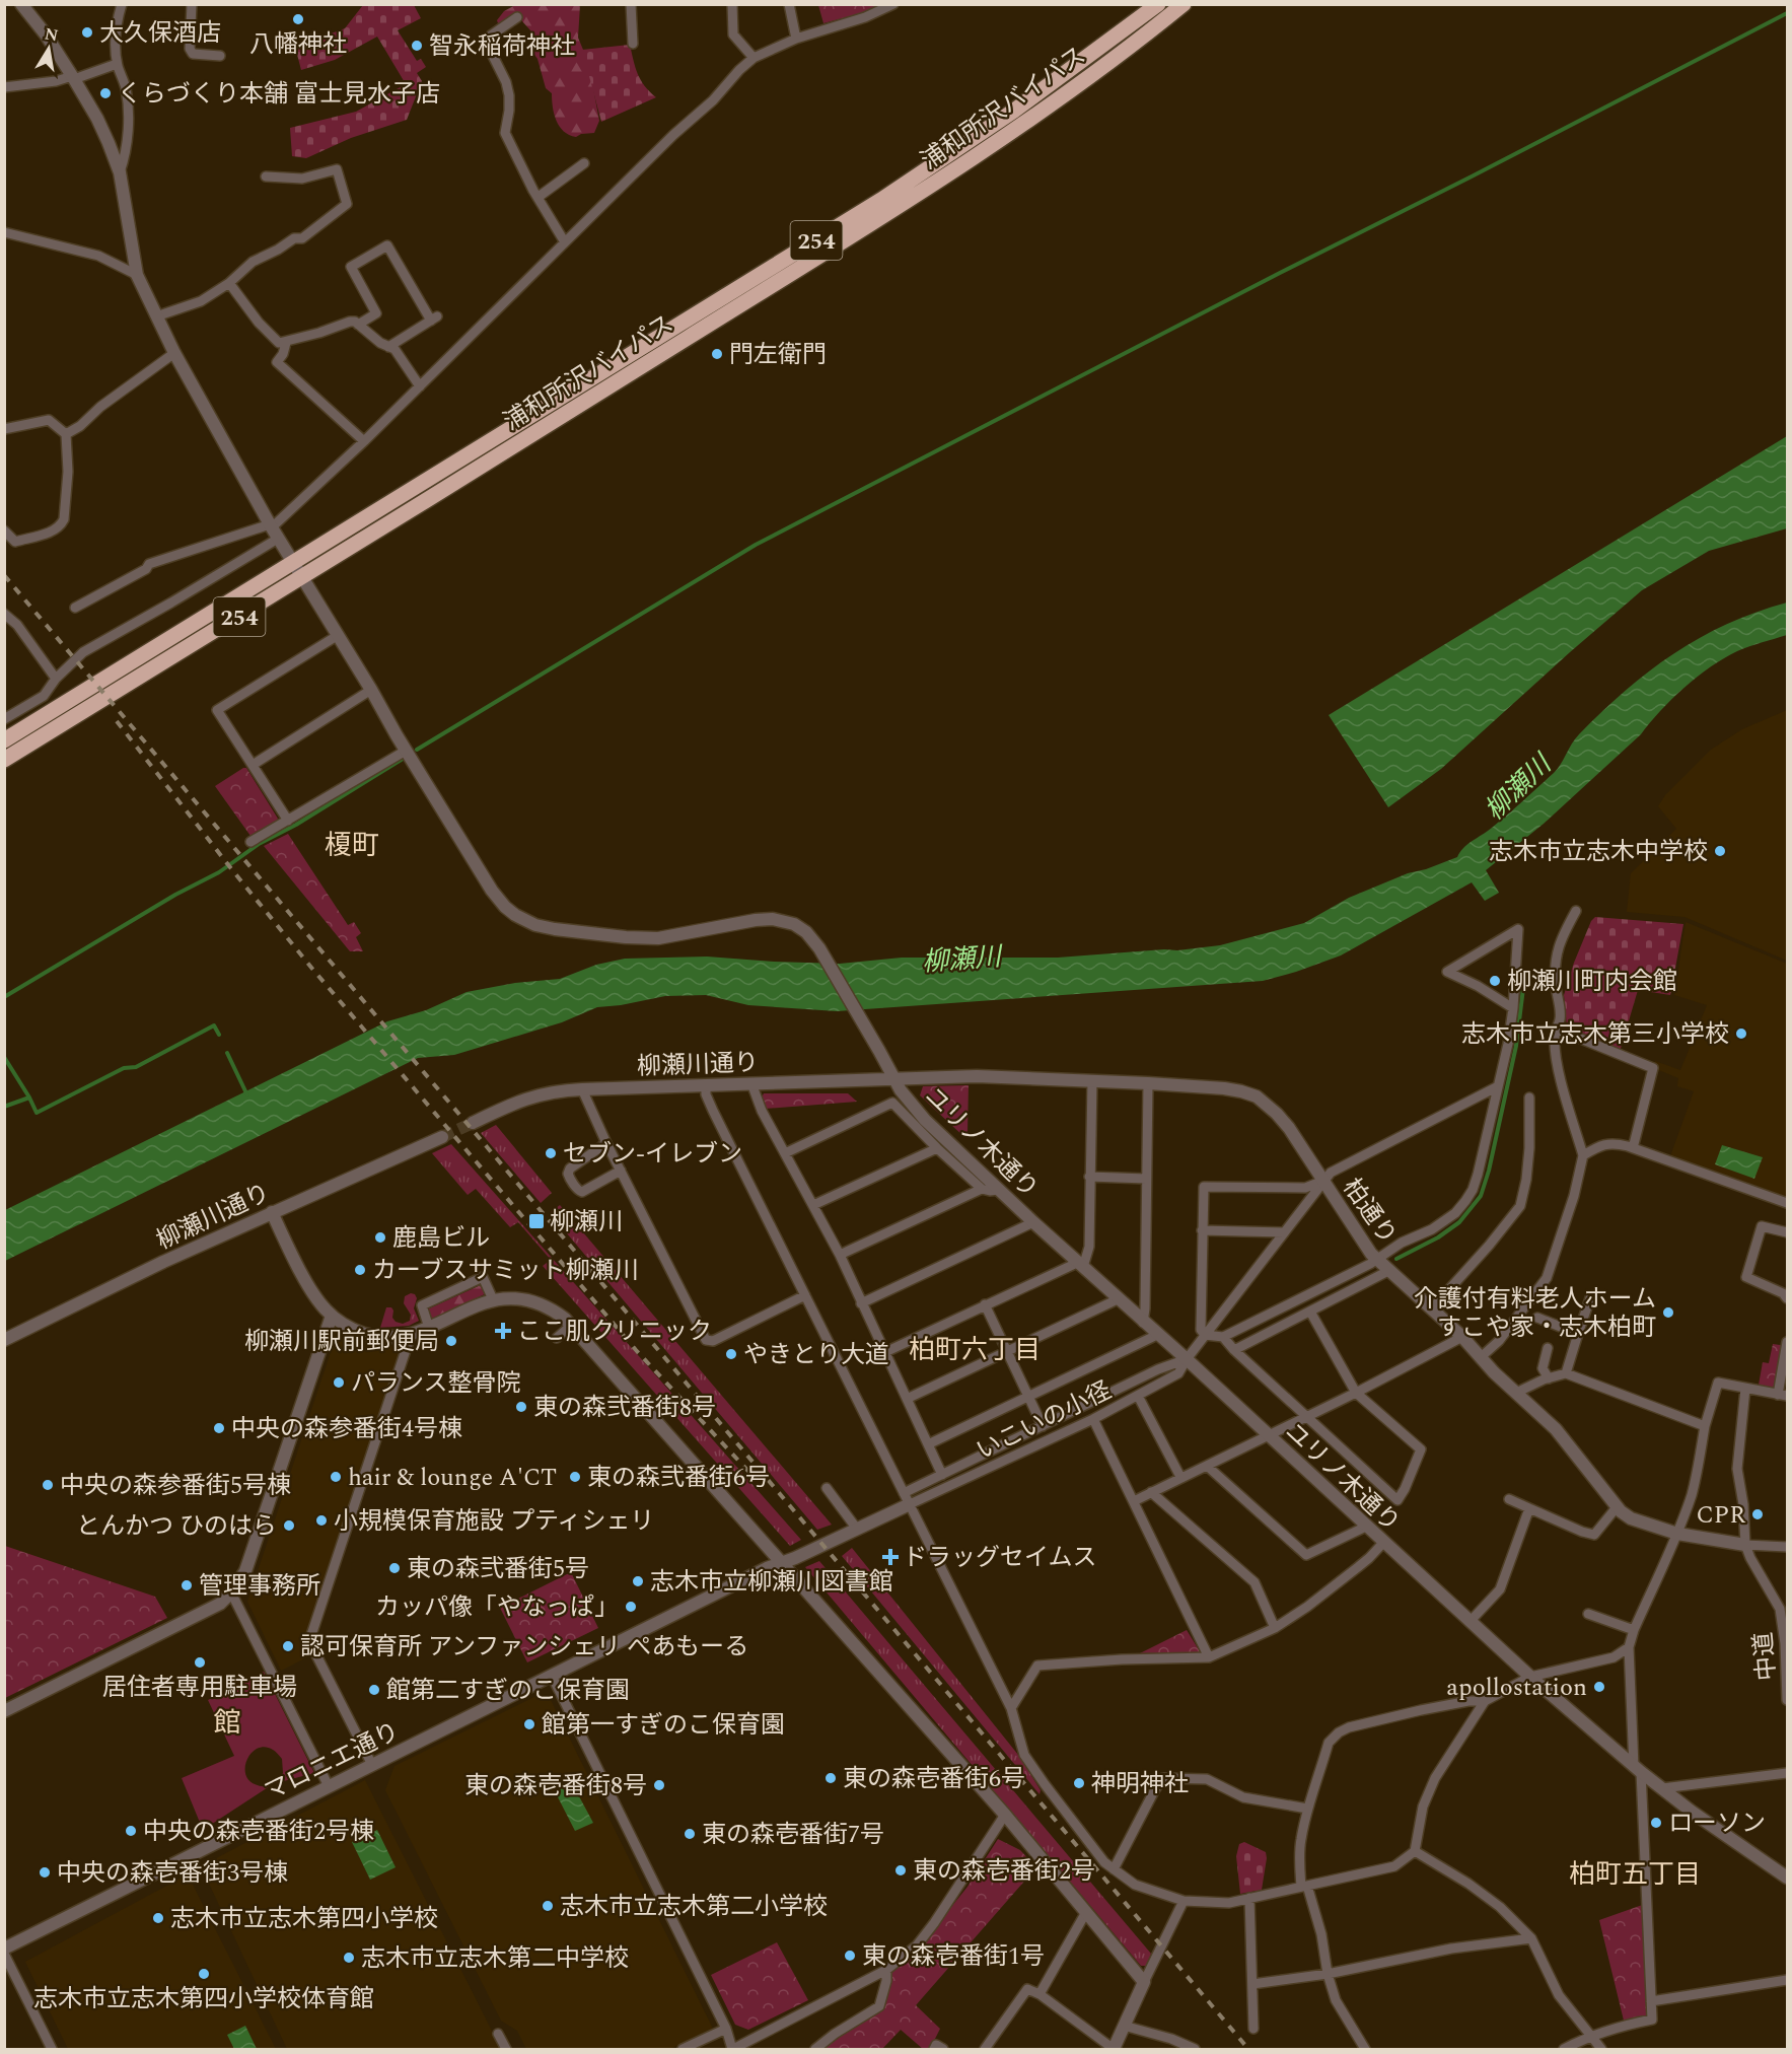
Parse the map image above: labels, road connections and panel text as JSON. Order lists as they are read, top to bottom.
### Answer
{
  "streets": {
    "highway": ["浦和所沢バイパス", "254"],
    "street": [
      "柳瀬川通り",
      "ユリノ木通り",
      "柏通り",
      "いこいの小径",
      "中道",
      "マロニエ通り"
    ]
  },
  "crossings": [
    ["浦和所沢バイパス", "ユリノ木通り"],
    ["柳瀬川通り", "ユリノ木通り"],
    ["柳瀬川通り", "柏通り"],
    ["ユリノ木通り", "柏通り"],
    ["ユリノ木通り", "いこいの小径"],
    ["柏通り", "いこいの小径"],
    ["柏通り", "中道"],
    ["いこいの小径", "マロニエ通り"]
  ],
  "districts": [
    "榎町",
    "柏町六丁目",
    "館",
    "柏町五丁目"
  ],
  "water": ["柳瀬川"],
  "places": {
    "other": [
      "八幡神社",
      "大久保酒店",
      "智永稲荷神社",
      "くらづくり本舗 富士見水子店",
      "門左衛門",
      "志木市立志木中学校",
      "柳瀬川町内会館",
      "志木市立志木第三小学校",
      "セブン-イレブン",
      "鹿島ビル",
      "カーブスサミット柳瀬川",
      "介護付有料老人ホーム すこや家・志木柏町",
      "柳瀬川駅前郵便局",
      "やきとり大道",
      "パランス整骨院",
      "東の森弐番街8号",
      "中央の森参番街4号棟",
      "hair & lounge A'CT",
      "東の森弐番街6号",
      "中央の森参番街5号棟",
      "CPR",
      "小規模保育施設 プティシェリ",
      "とんかつ ひのはら",
      "東の森弐番街5号",
      "志木市立柳瀬川図書館",
      "管理事務所",
      "カッパ像「やなっぱ」",
      "認可保育所 アンファンシェリ ぺあもーる",
      "居住者専用駐車場",
      "apollostation",
      "館第二すぎのこ保育園",
      "館第一すぎのこ保育園",
      "東の森壱番街6号",
      "神明神社",
      "東の森壱番街8号",
      "ローソン",
      "中央の森壱番街2号棟",
      "東の森壱番街7号",
      "東の森壱番街2号",
      "中央の森壱番街3号棟",
      "志木市立志木第二小学校",
      "志木市立志木第四小学校",
      "東の森壱番街1号",
      "志木市立志木第二中学校",
      "志木市立志木第四小学校体育館"
    ],
    "transit": ["柳瀬川"],
    "health": ["ここ肌クリニック", "ドラッグセイムス"]
  },
  "north": "top"
}
